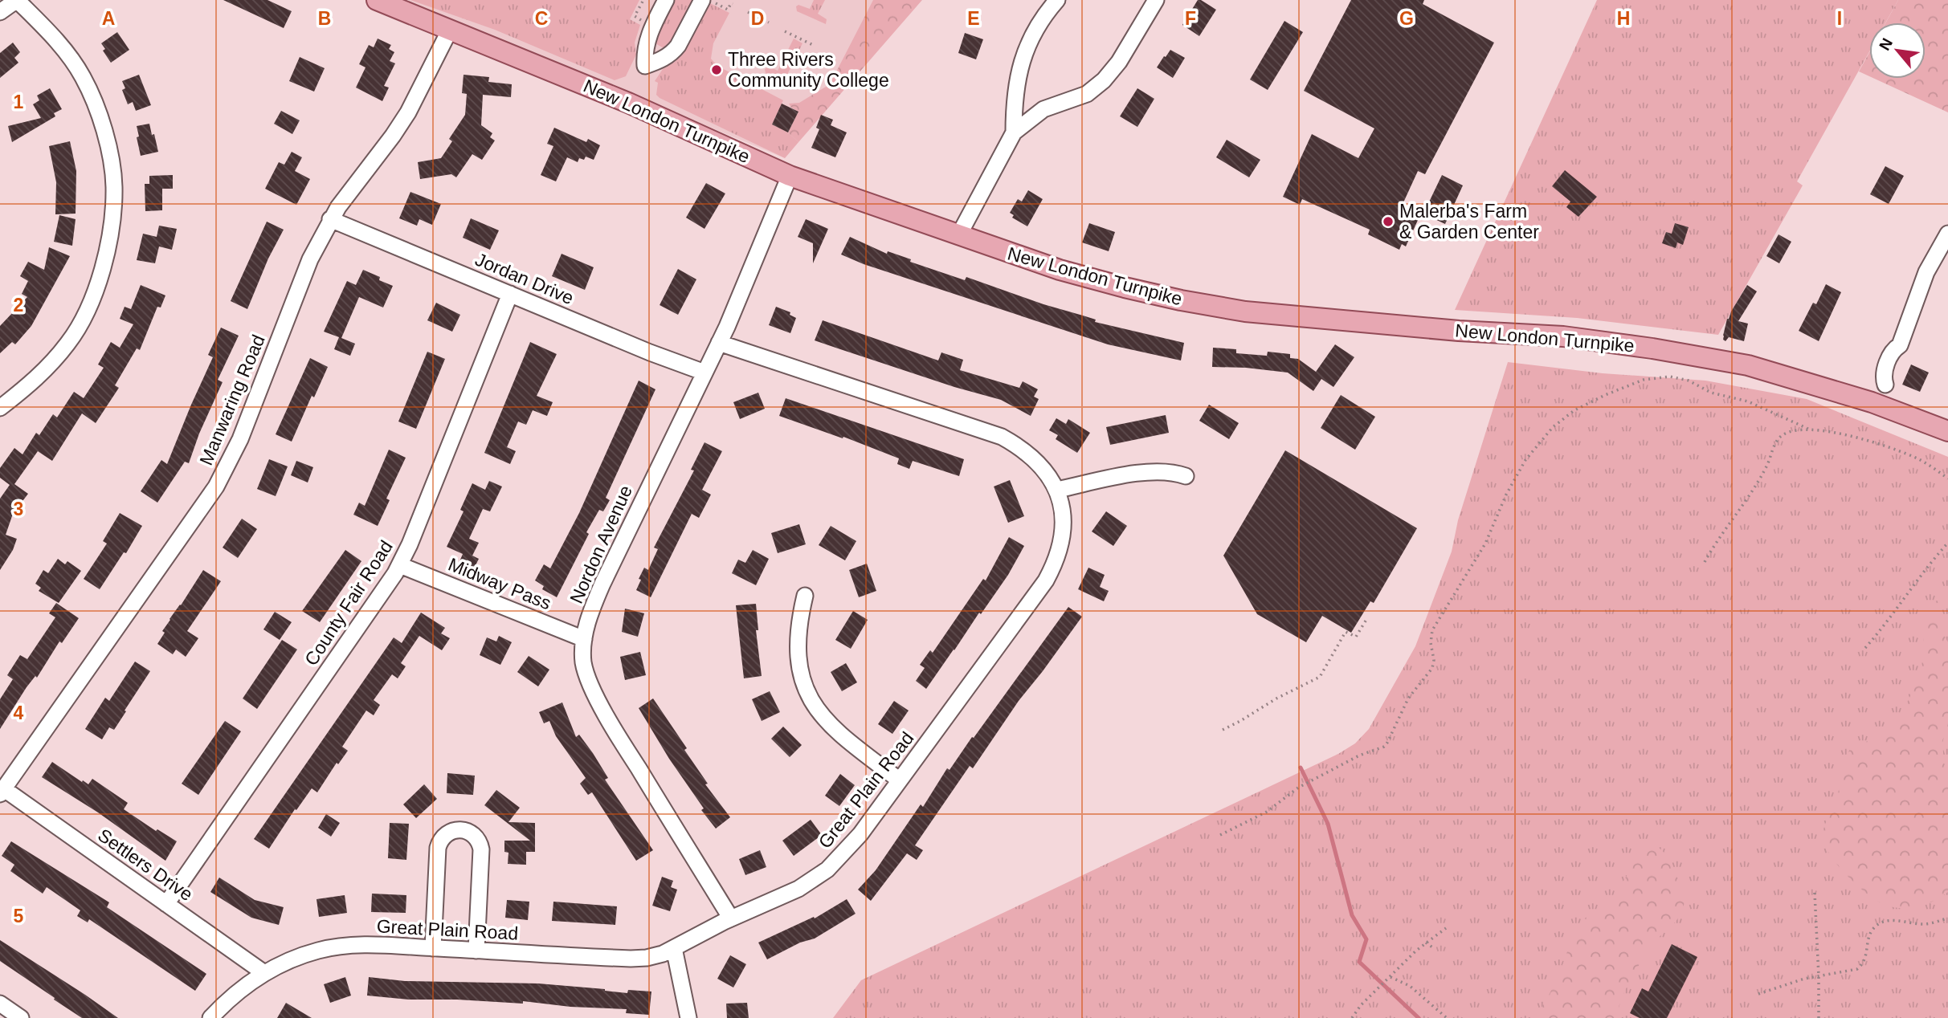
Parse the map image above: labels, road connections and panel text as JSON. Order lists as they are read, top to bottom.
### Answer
{
  "streets": {
    "main road": ["New London Turnpike"],
    "street": [
      "Jordan Drive",
      "Manwaring Road",
      "Nordon Avenue",
      "Midway Pass",
      "County Fair Road",
      "Great Plain Road",
      "Settlers Drive"
    ]
  },
  "crossings": [
    ["New London Turnpike", "Manwaring Road"],
    ["New London Turnpike", "Nordon Avenue"],
    ["Jordan Drive", "Manwaring Road"],
    ["Jordan Drive", "Nordon Avenue"],
    ["Jordan Drive", "County Fair Road"],
    ["Manwaring Road", "Settlers Drive"],
    ["Nordon Avenue", "Midway Pass"],
    ["Nordon Avenue", "Great Plain Road"],
    ["Midway Pass", "County Fair Road"],
    ["County Fair Road", "Settlers Drive"],
    ["Great Plain Road", "Settlers Drive"]
  ],
  "places": ["Three Rivers Community College", "Malerba's Farm & Garden Center"],
  "north": "top left",
  "grid": {
    "columns": [
      "A",
      "B",
      "C",
      "D",
      "E",
      "F",
      "G",
      "H",
      "I"
    ],
    "rows": [
      "1",
      "2",
      "3",
      "4",
      "5"
    ]
  }
}
